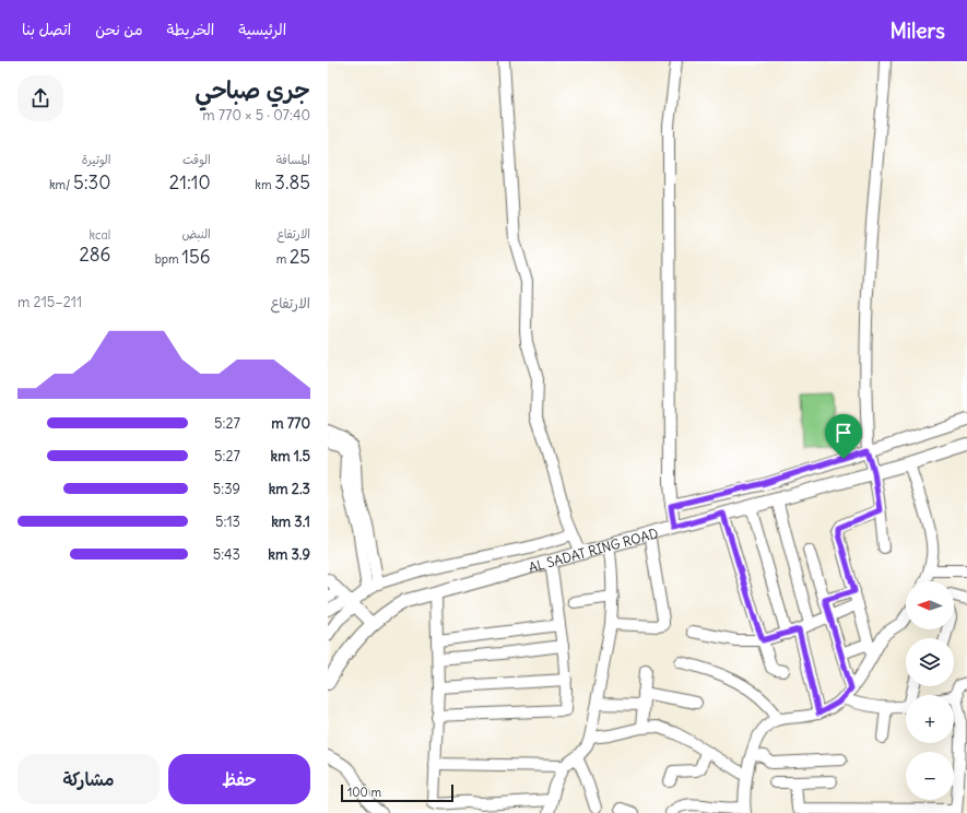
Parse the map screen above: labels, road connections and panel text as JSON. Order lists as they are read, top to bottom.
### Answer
{
  "streets": {
    "main road": ["AL SADAT RING ROAD"]
  },
  "scale_bar": "100 m",
  "north": "left",
  "page": {
    "header": "Milers",
    "nav": [
      "الرئيسية",
      "الخريطة",
      "من نحن",
      "اتصل بنا"
    ],
    "heading": ["جري صباحي", "07:40 · 5 × 770 m"],
    "stats": [
      ["المسافة", "3.85 km"],
      ["الوقت", "21:10"],
      ["الوتيرة", "5:30 /km"],
      ["الارتفاع", "25 m"],
      ["النبض", "156 bpm"],
      ["kcal", "286"]
    ],
    "chart": ["الارتفاع", "211–215 m"],
    "list": [
      {
        "name": "770 m",
        "note": "5:27"
      },
      {
        "name": "1.5 km",
        "note": "5:27"
      },
      {
        "name": "2.3 km",
        "note": "5:39"
      },
      {
        "name": "3.1 km",
        "note": "5:13"
      },
      {
        "name": "3.9 km",
        "note": "5:43"
      }
    ],
    "map_buttons": ["+", "−"],
    "buttons": ["حفظ", "مشاركة"],
    "scale": "100 m"
  }
}
